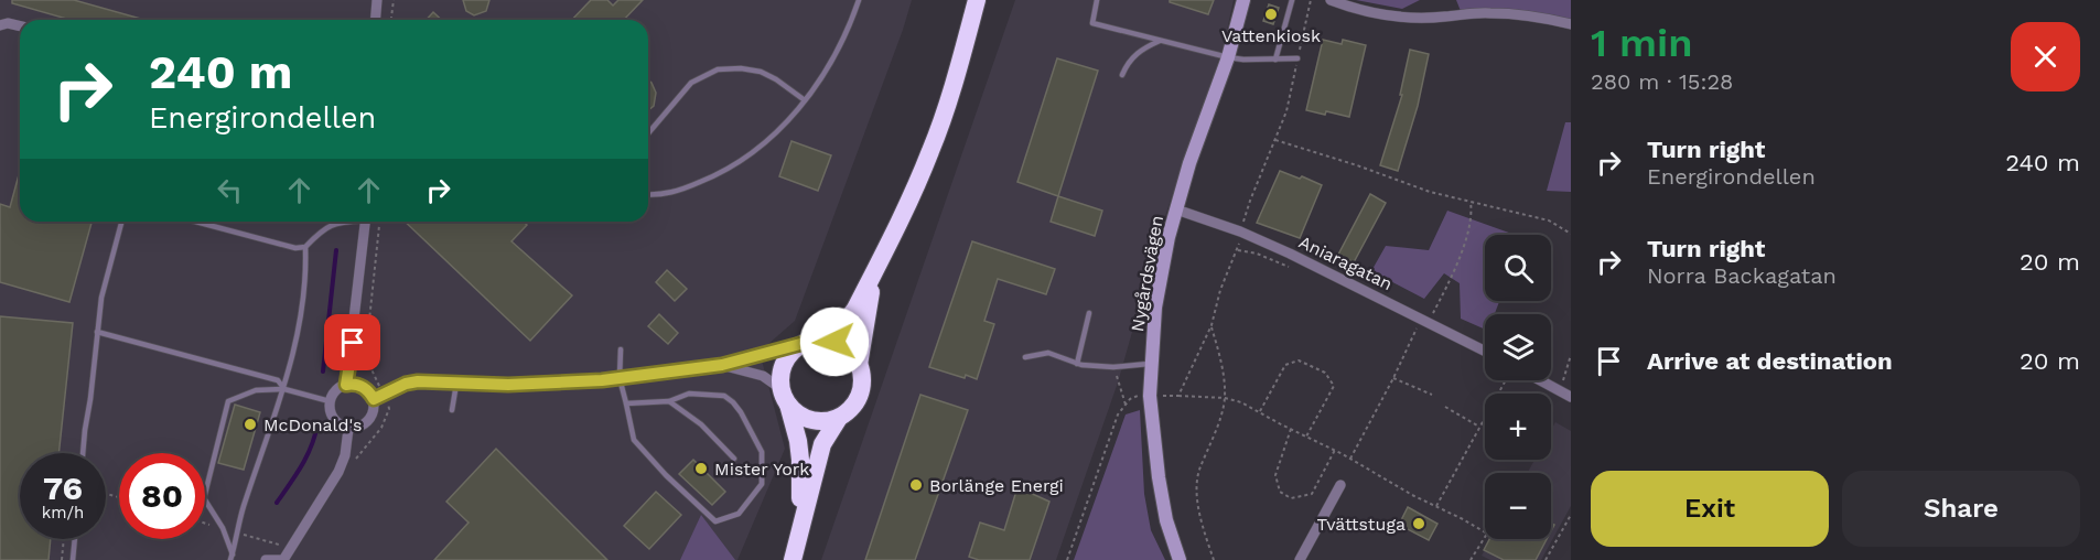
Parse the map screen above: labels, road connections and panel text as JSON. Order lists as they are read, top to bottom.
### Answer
{
  "streets": {
    "street": ["Aniaragatan", "Nygårdsvägen"]
  },
  "crossings": [
    ["Aniaragatan", "Nygårdsvägen"]
  ],
  "places": [
    "Vattenkiosk",
    "McDonald's",
    "Mister York",
    "Borlänge Energi",
    "Tvättstuga"
  ],
  "page": {
    "heading": ["1 min", "280 m · 15:28"],
    "turn": ["240 m", "Energirondellen"],
    "list": [
      {
        "name": "Turn right",
        "note": "Energirondellen",
        "value": "240 m"
      },
      {
        "name": "Turn right",
        "note": "Norra Backagatan",
        "value": "20 m"
      },
      {
        "name": "Arrive at destination",
        "value": "20 m"
      }
    ],
    "map_buttons": ["+", "−"],
    "speed": "76 km/h",
    "limit": "80",
    "buttons": ["Exit", "Share"]
  }
}
